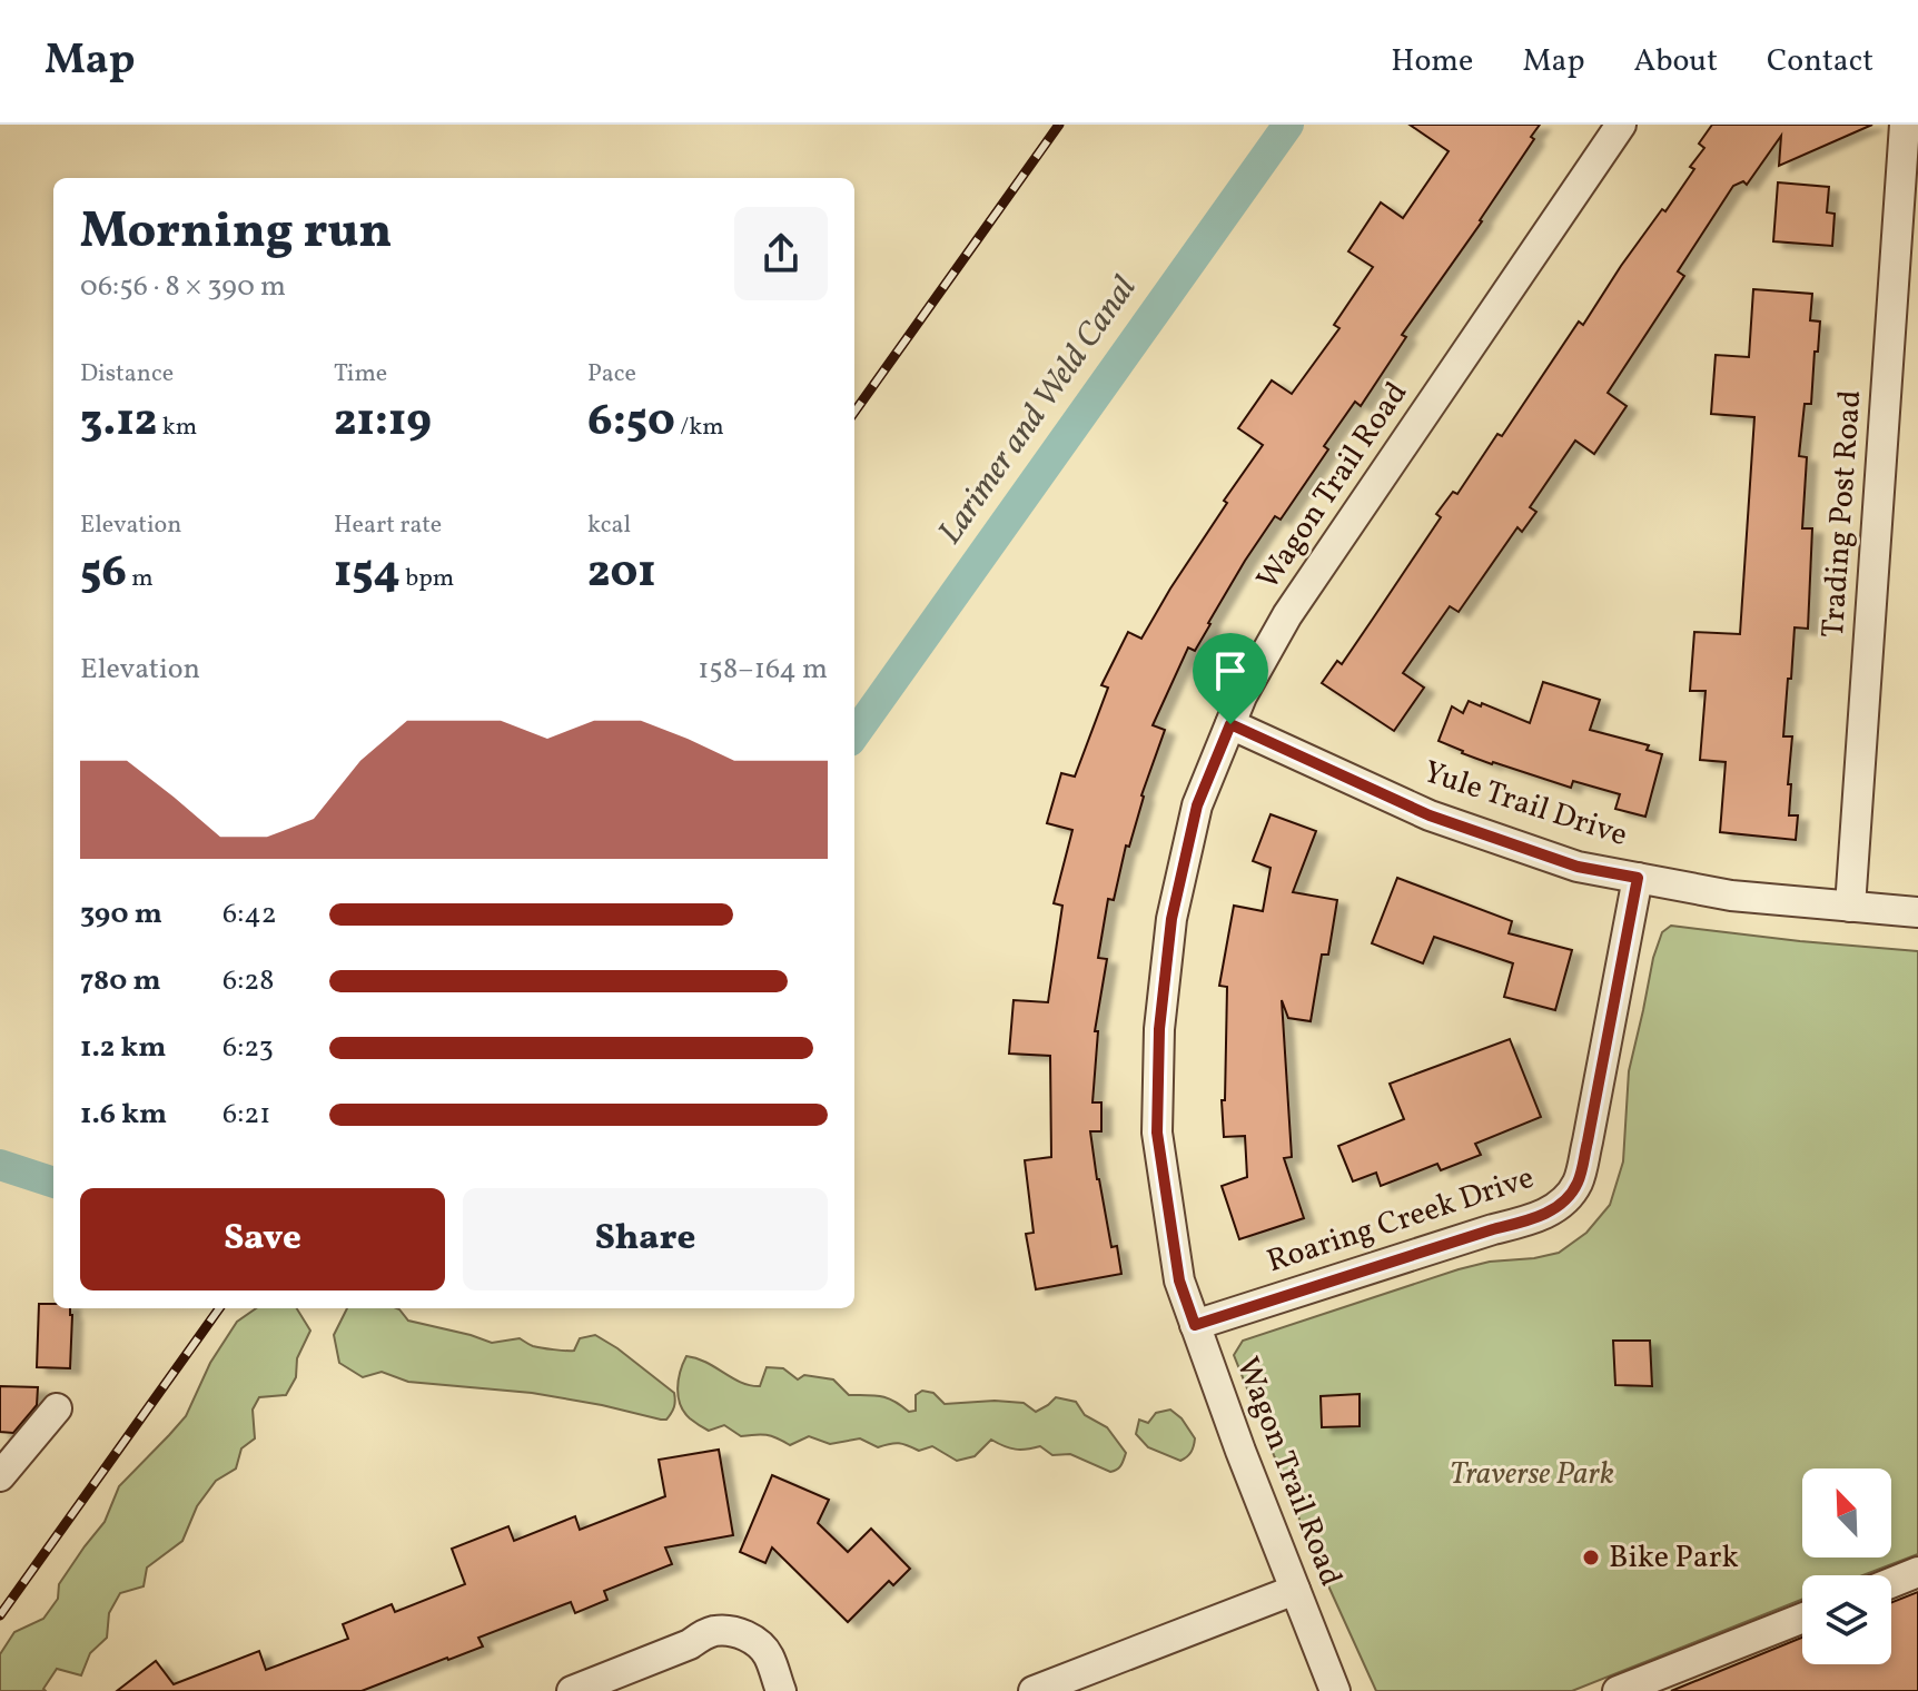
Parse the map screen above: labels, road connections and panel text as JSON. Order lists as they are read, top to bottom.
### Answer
{
  "streets": {
    "street": [
      "Wagon Trail Road",
      "Trading Post Road",
      "Yule Trail Drive",
      "Roaring Creek Drive"
    ]
  },
  "crossings": [
    ["Wagon Trail Road", "Yule Trail Drive"],
    ["Wagon Trail Road", "Roaring Creek Drive"],
    ["Trading Post Road", "Yule Trail Drive"],
    ["Yule Trail Drive", "Roaring Creek Drive"]
  ],
  "water": ["Larimer and Weld Canal"],
  "parks": ["Traverse Park"],
  "places": ["Bike Park"],
  "north": "top left",
  "page": {
    "header": "Map",
    "nav": [
      "Home",
      "Map",
      "About",
      "Contact"
    ],
    "heading": ["Morning run", "06:56 · 8 × 390 m"],
    "stats": [
      ["Distance", "3.12 km"],
      ["Time", "21:19"],
      ["Pace", "6:50 /km"],
      ["Elevation", "56 m"],
      ["Heart rate", "154 bpm"],
      ["kcal", "201"]
    ],
    "chart": ["Elevation", "158–164 m"],
    "list": [
      {
        "name": "390 m",
        "note": "6:42"
      },
      {
        "name": "780 m",
        "note": "6:28"
      },
      {
        "name": "1.2 km",
        "note": "6:23"
      },
      {
        "name": "1.6 km",
        "note": "6:21"
      }
    ],
    "buttons": ["Save", "Share"]
  }
}
